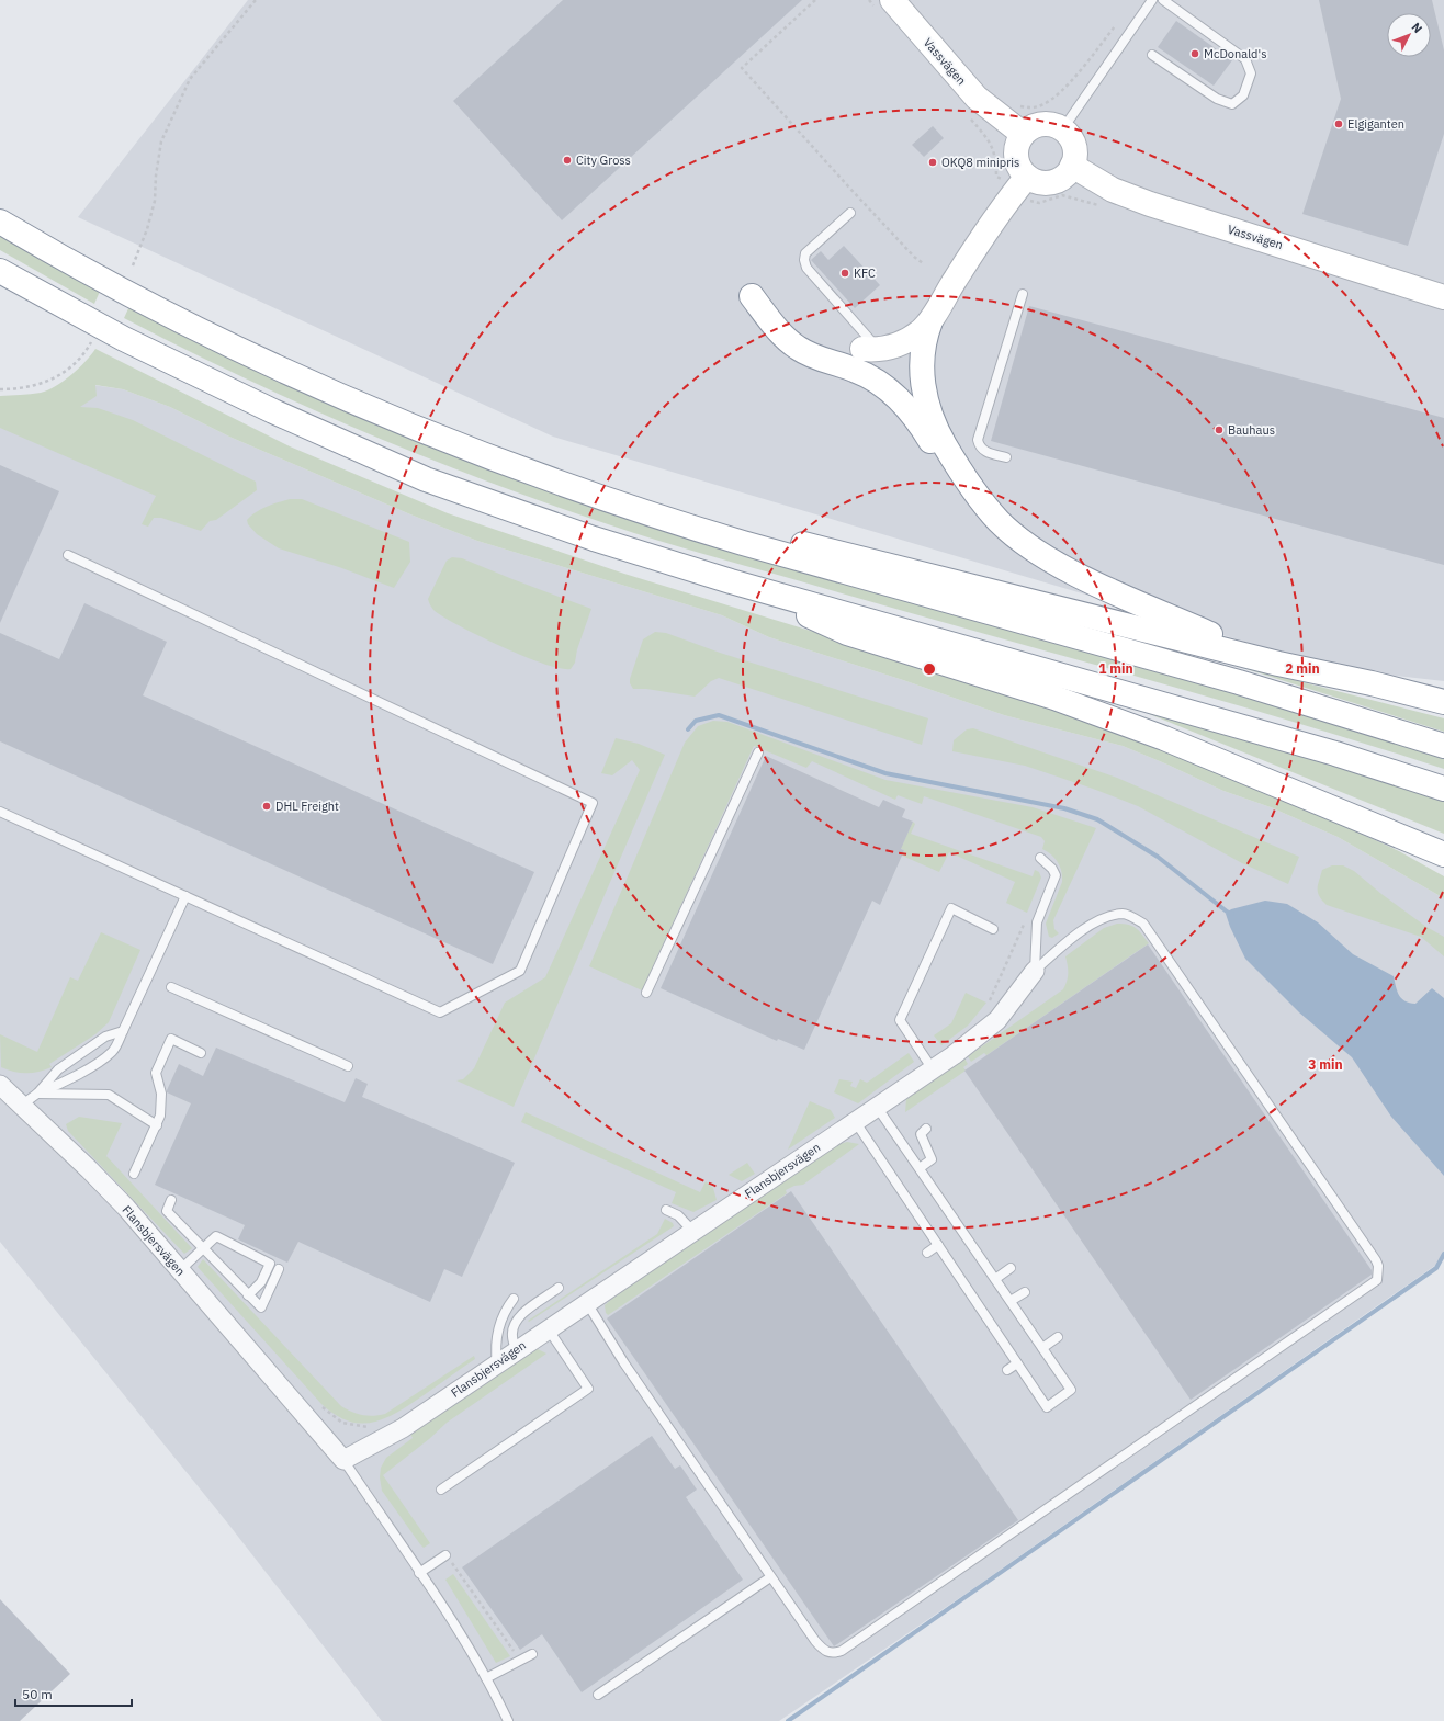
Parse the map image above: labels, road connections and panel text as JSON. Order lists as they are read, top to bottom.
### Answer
{
  "streets": {
    "main road": ["Vassvägen"],
    "street": ["Flansbjersvägen"]
  },
  "places": [
    "McDonald's",
    "Elgiganten",
    "City Gross",
    "OKQ8 minipris",
    "KFC",
    "Bauhaus",
    "DHL Freight"
  ],
  "scale_bar": "50 m",
  "north": "top right",
  "rings": ["1 min", "2 min", "3 min"]
}
